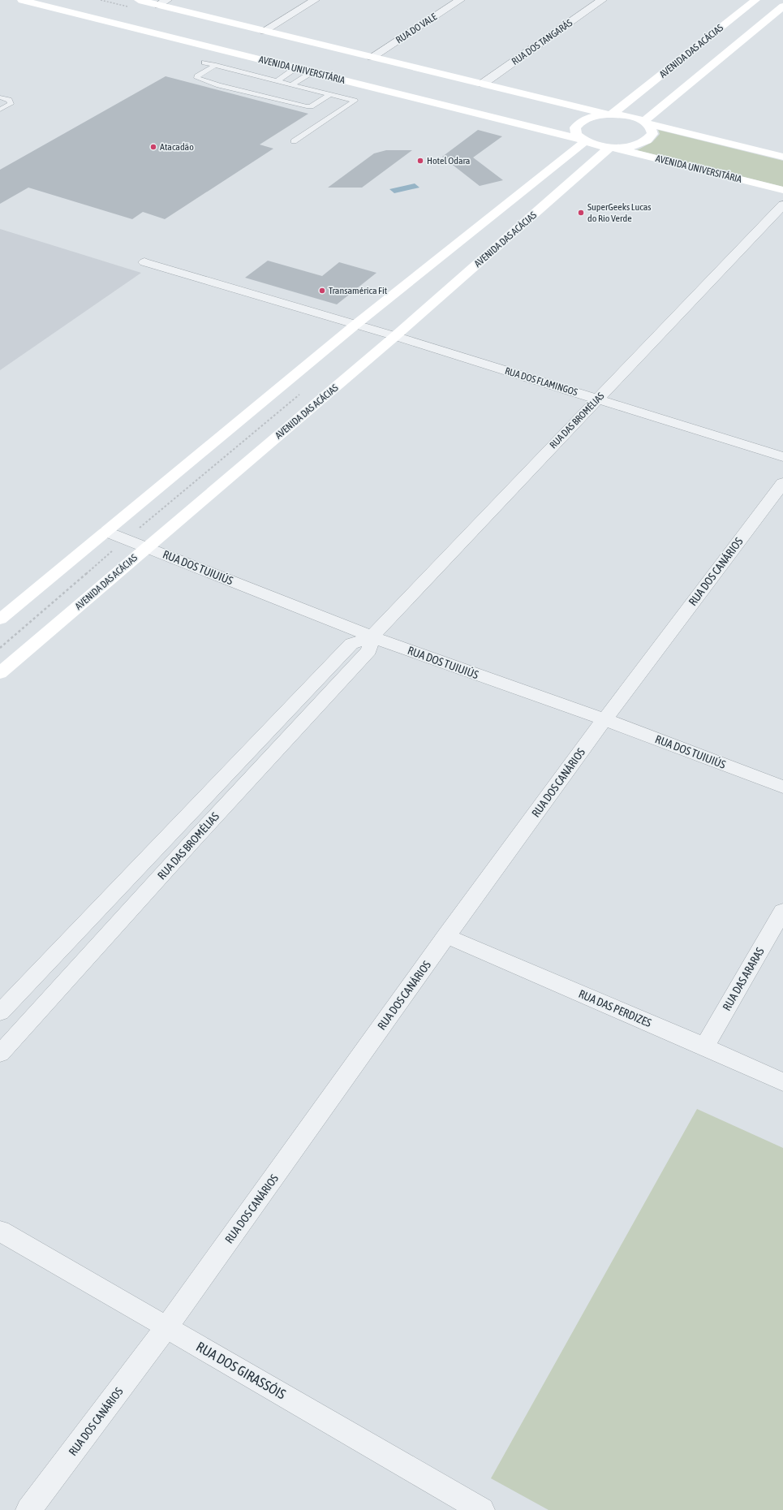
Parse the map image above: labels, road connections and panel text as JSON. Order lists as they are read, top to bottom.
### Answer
{
  "streets": {
    "street": [
      "RUA DO VALE",
      "RUA DOS TANGARÁS",
      "AVENIDA DAS ACÁCIAS",
      "AVENIDA UNIVERSITÁRIA",
      "RUA DOS FLAMINGOS",
      "RUA DAS BROMÉLIAS",
      "RUA DOS TUIUIÚS",
      "RUA DOS CANÁRIOS",
      "RUA DAS ARARAS",
      "RUA DAS PERDIZES",
      "RUA DOS GIRASSÓIS"
    ]
  },
  "crossings": [
    ["AVENIDA DAS ACÁCIAS", "AVENIDA UNIVERSITÁRIA"],
    ["AVENIDA DAS ACÁCIAS", "RUA DOS FLAMINGOS"],
    ["AVENIDA DAS ACÁCIAS", "RUA DOS TUIUIÚS"],
    ["RUA DOS FLAMINGOS", "RUA DAS BROMÉLIAS"],
    ["RUA DAS BROMÉLIAS", "RUA DOS TUIUIÚS"],
    ["RUA DOS TUIUIÚS", "RUA DOS CANÁRIOS"],
    ["RUA DOS CANÁRIOS", "RUA DAS PERDIZES"],
    ["RUA DOS CANÁRIOS", "RUA DOS GIRASSÓIS"],
    ["RUA DAS ARARAS", "RUA DAS PERDIZES"]
  ],
  "places": [
    "Atacadão",
    "Hotel Odara",
    "SuperGeeks Lucas do Rio Verde",
    "Transamérica Fit"
  ]
}
